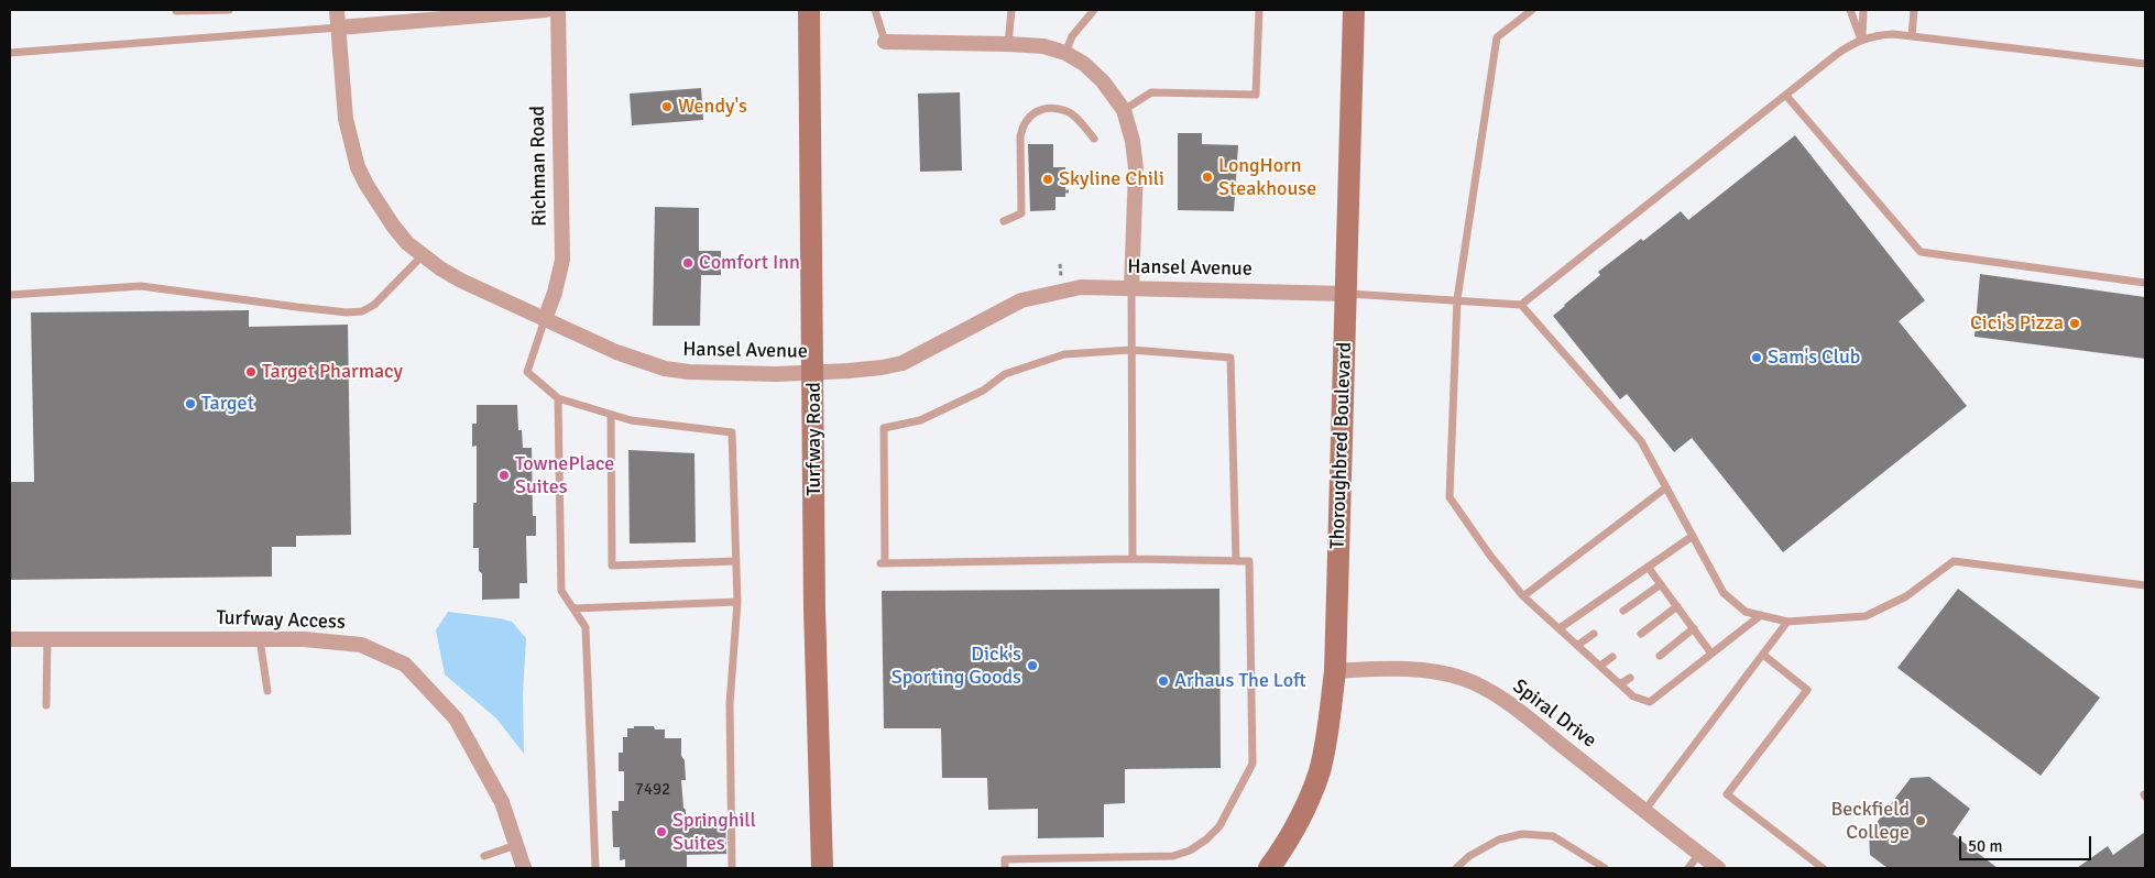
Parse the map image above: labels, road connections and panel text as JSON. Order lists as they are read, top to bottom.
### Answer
{
  "streets": {
    "main road": ["Turfway Road", "Thoroughbred Boulevard"],
    "street": [
      "Richman Road",
      "Hansel Avenue",
      "Turfway Access",
      "Spiral Drive"
    ]
  },
  "crossings": [
    ["Richman Road", "Hansel Avenue"],
    ["Hansel Avenue", "Turfway Road"],
    ["Hansel Avenue", "Thoroughbred Boulevard"],
    ["Thoroughbred Boulevard", "Spiral Drive"]
  ],
  "places": [
    "Wendy's",
    "LongHorn Steakhouse",
    "Skyline Chili",
    "Comfort Inn",
    "Cici's Pizza",
    "Sam's Club",
    "Target Pharmacy",
    "Target",
    "TownePlace Suites",
    "Dick's Sporting Goods",
    "Arhaus The Loft",
    "Beckfield College",
    "Springhill Suites"
  ],
  "house_numbers": ["7492"],
  "scale_bar": "50 m"
}
